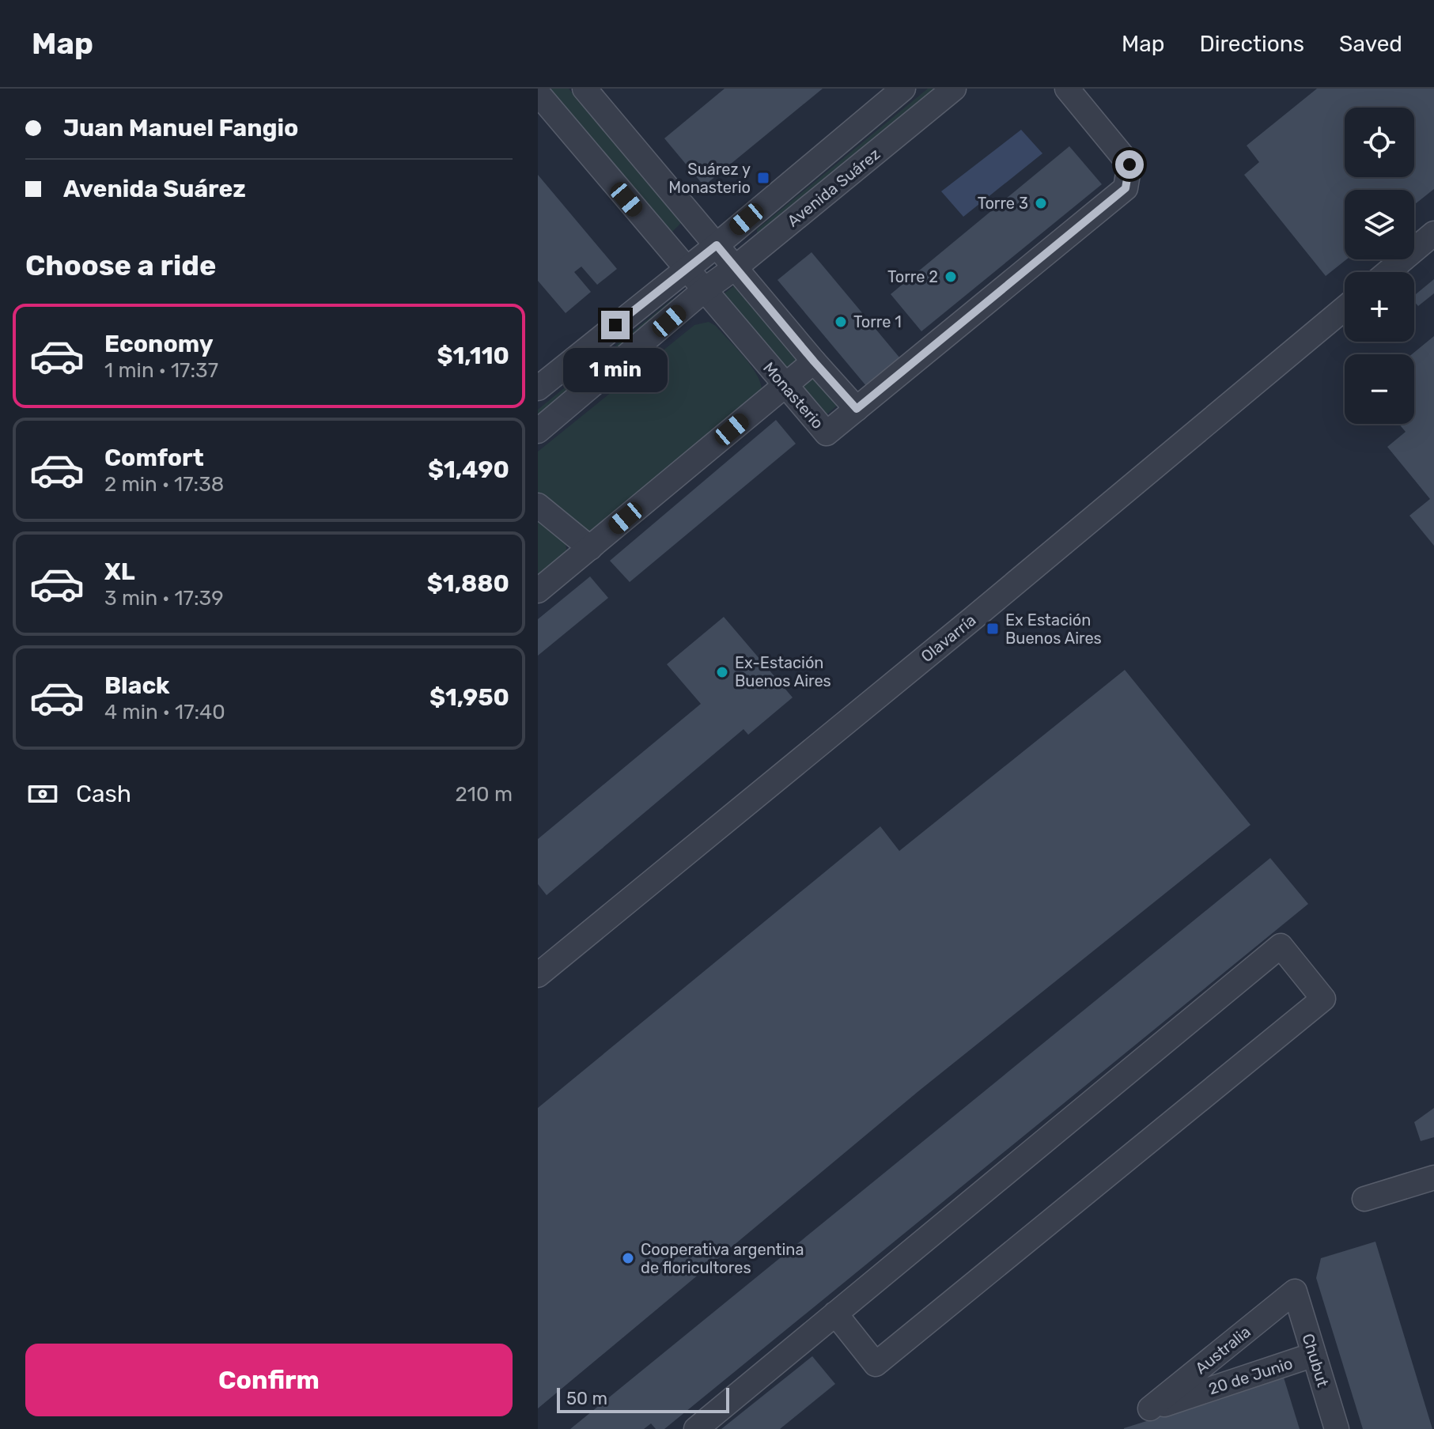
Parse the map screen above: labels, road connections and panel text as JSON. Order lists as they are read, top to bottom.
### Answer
{
  "streets": {
    "street": [
      "Avenida Suárez",
      "Monasterio",
      "Olavarría",
      "Australia",
      "Chubut",
      "20 de Junio"
    ]
  },
  "crossings": [
    ["Avenida Suárez", "Monasterio"],
    ["Australia", "Chubut"],
    ["Australia", "20 de Junio"],
    ["Chubut", "20 de Junio"]
  ],
  "places": {
    "transit": ["Suárez y Monasterio", "Ex Estación Buenos Aires"],
    "other": [
      "Torre 3",
      "Torre 2",
      "Torre 1",
      "Ex-Estación Buenos Aires",
      "Cooperativa argentina de floricultores"
    ]
  },
  "scale_bar": "50 m",
  "page": {
    "header": "Map",
    "nav": ["Map", "Directions", "Saved"],
    "banner": ["Juan Manuel Fangio", "Avenida Suárez"],
    "map_buttons": ["+", "−"],
    "heading": "Choose a ride",
    "list": [
      {
        "name": "Economy",
        "note": "1 min · 17:37",
        "value": "$1,110"
      },
      {
        "name": "Comfort",
        "note": "2 min · 17:38",
        "value": "$1,490"
      },
      {
        "name": "XL",
        "note": "3 min · 17:39",
        "value": "$1,880"
      },
      {
        "name": "Black",
        "note": "4 min · 17:40",
        "value": "$1,950"
      }
    ],
    "bubble": "1 min",
    "pay": ["Cash", "210 m"],
    "buttons": "Confirm",
    "scale": "50 m"
  }
}
